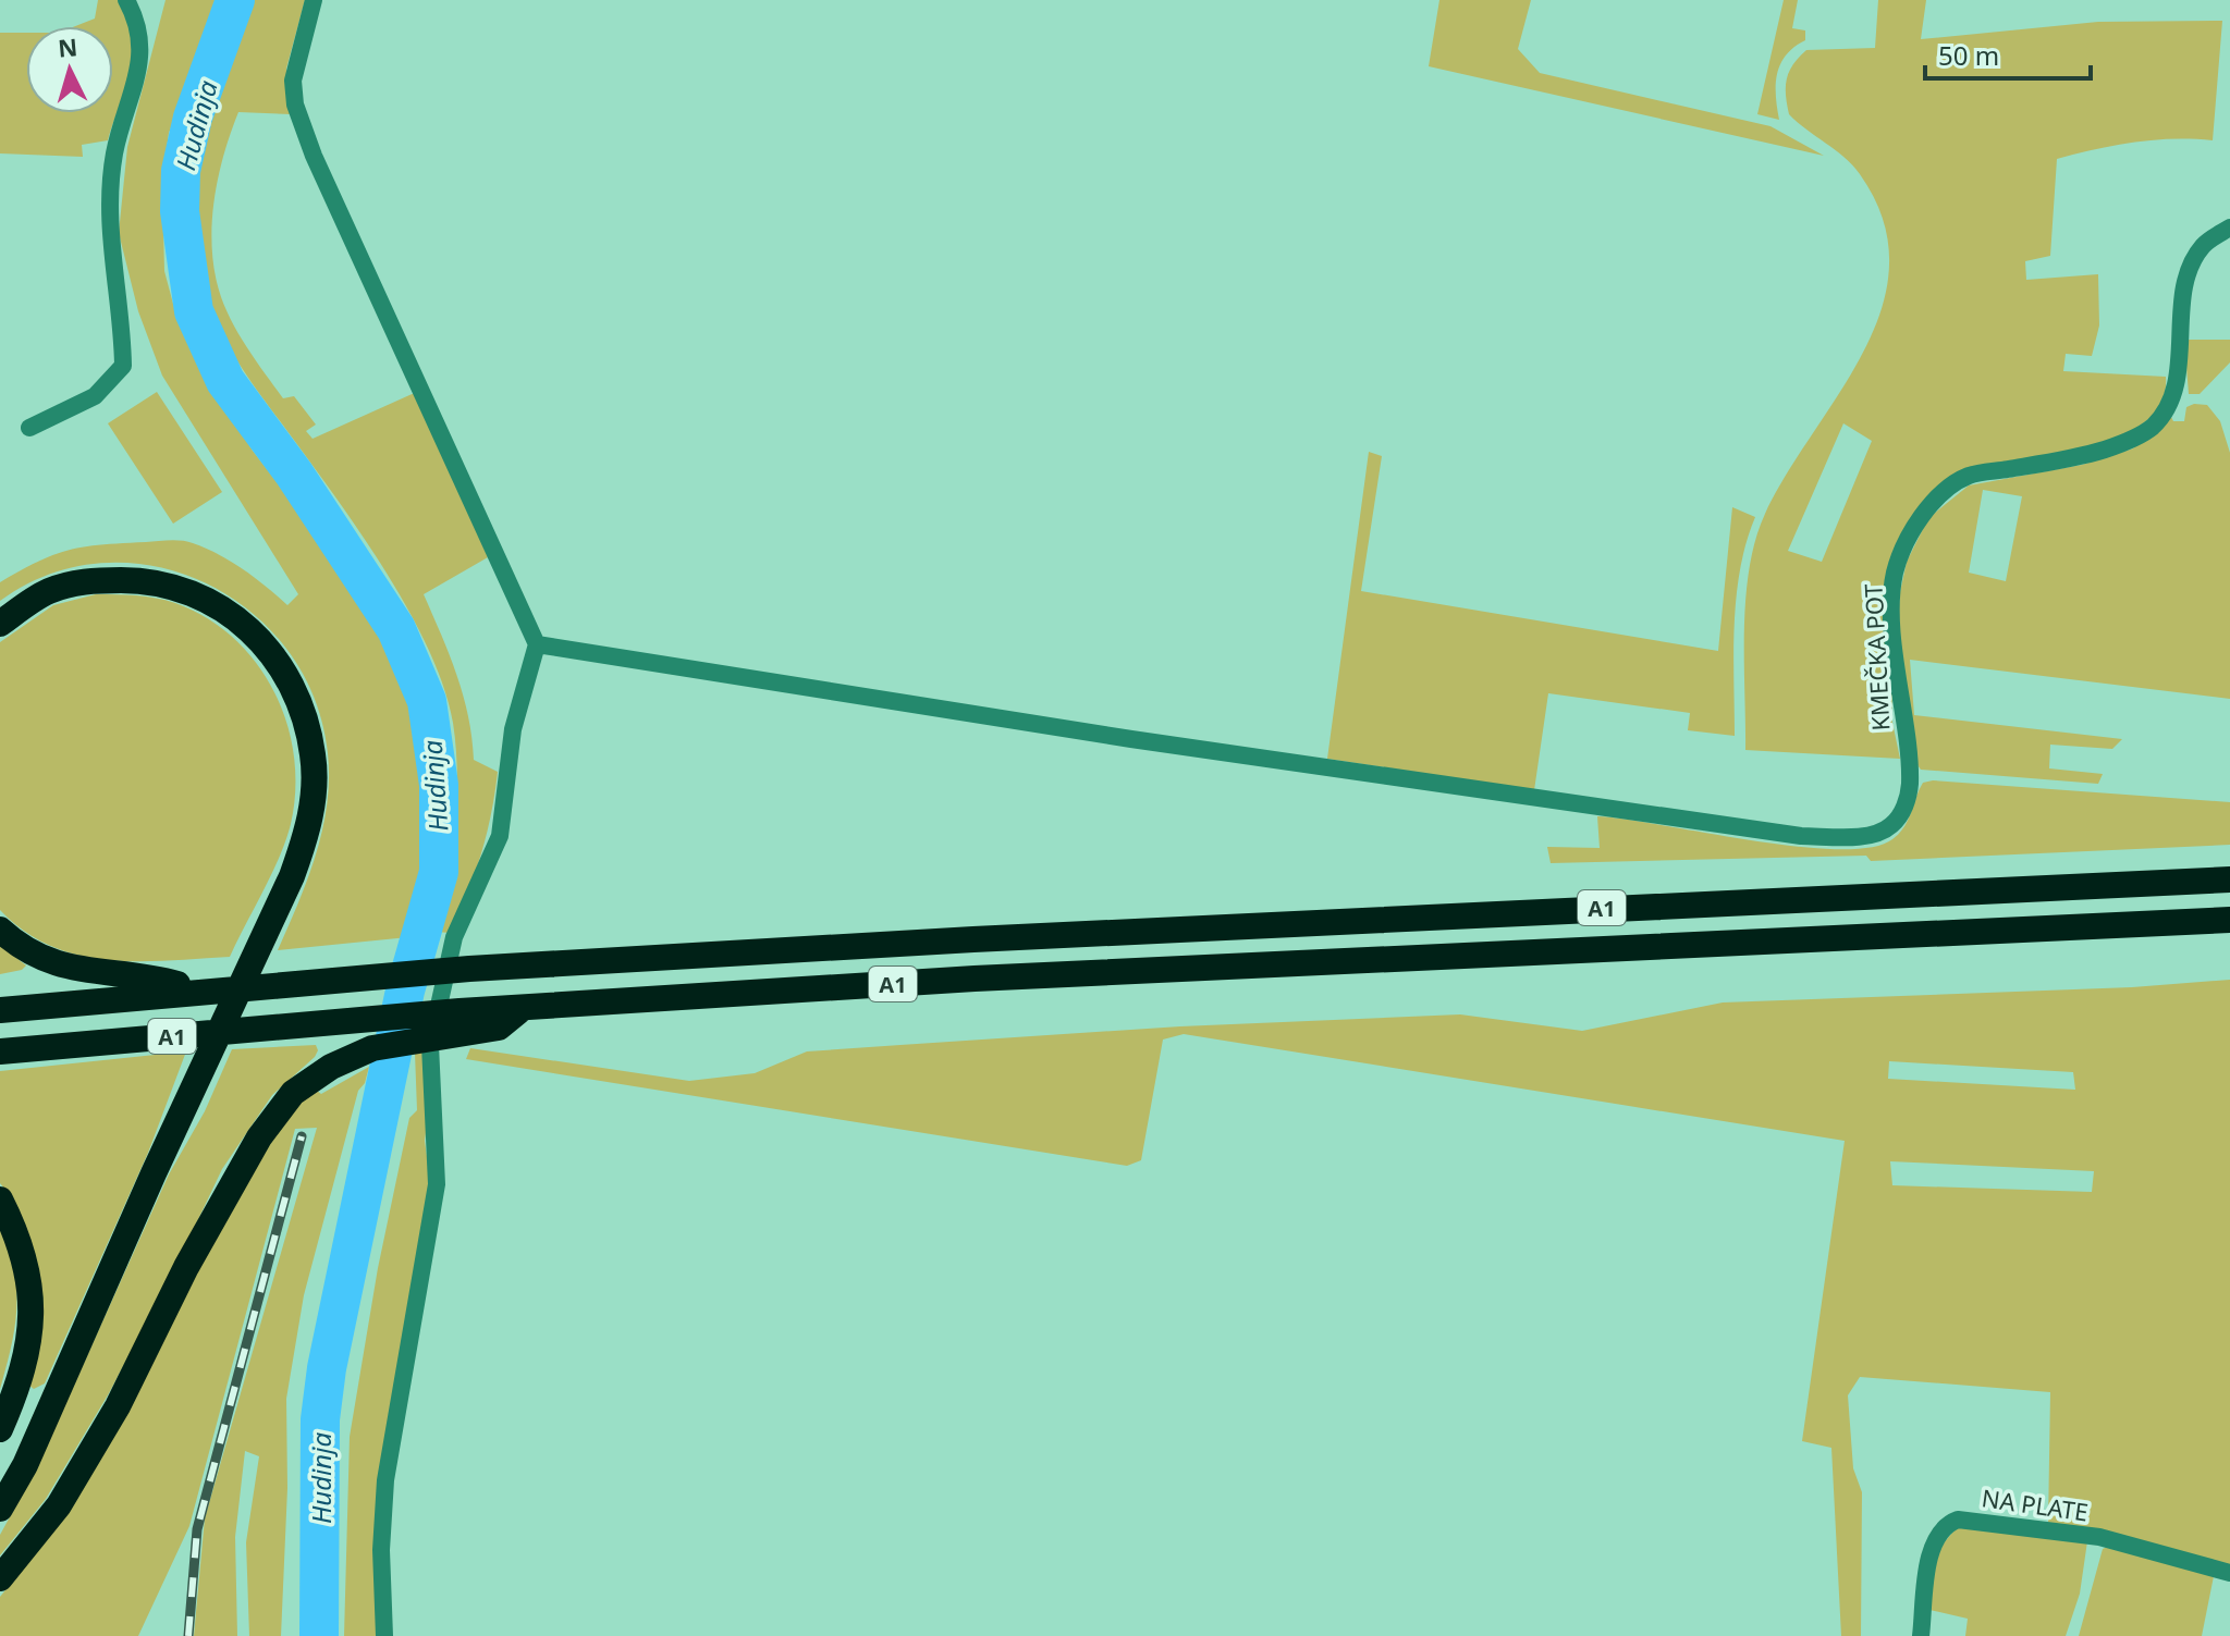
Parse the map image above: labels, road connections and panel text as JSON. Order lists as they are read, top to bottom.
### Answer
{
  "streets": {
    "highway": ["A1"],
    "street": ["KMEČKA POT", "NA PLATE"]
  },
  "water": ["Hudinja"],
  "scale_bar": "50 m",
  "north": "top"
}
